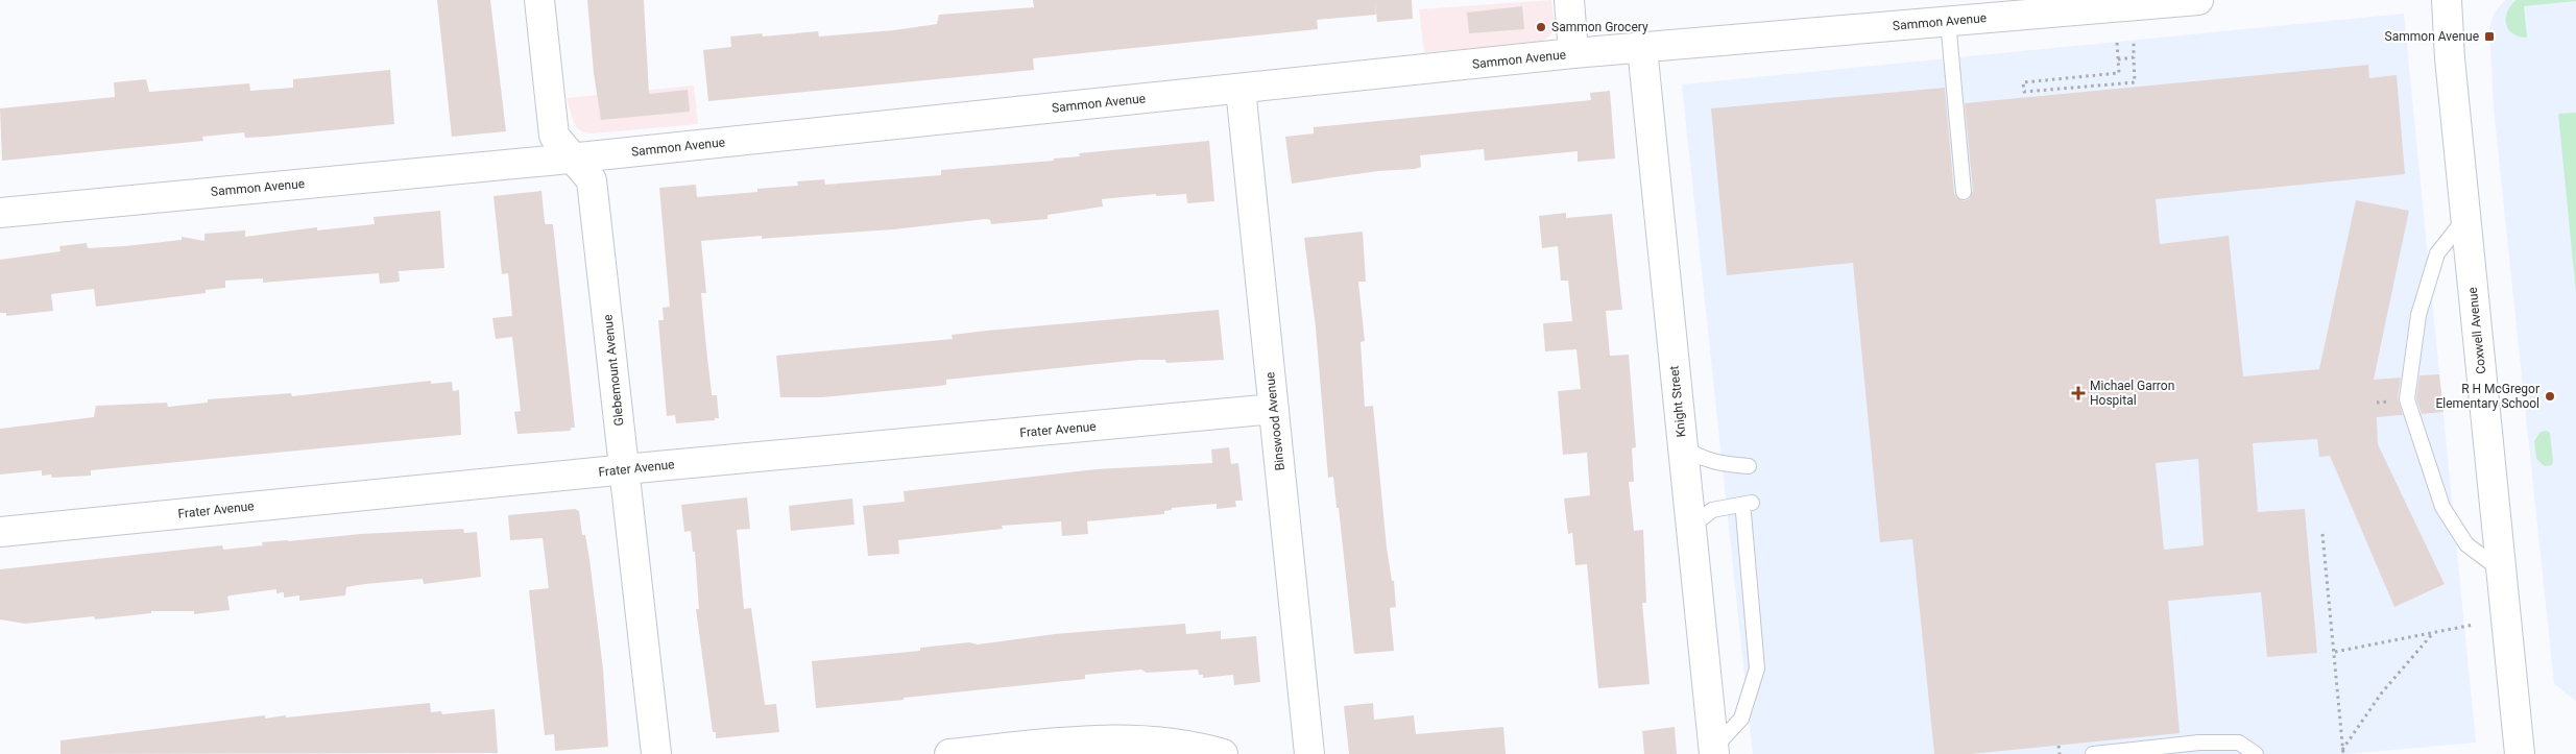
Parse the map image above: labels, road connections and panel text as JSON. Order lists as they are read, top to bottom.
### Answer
{
  "streets": {
    "street": [
      "Sammon Avenue",
      "Coxwell Avenue",
      "Glebemount Avenue",
      "Knight Street",
      "Binswood Avenue",
      "Frater Avenue"
    ]
  },
  "crossings": [
    ["Sammon Avenue", "Glebemount Avenue"],
    ["Sammon Avenue", "Knight Street"],
    ["Sammon Avenue", "Binswood Avenue"],
    ["Glebemount Avenue", "Frater Avenue"],
    ["Binswood Avenue", "Frater Avenue"]
  ],
  "places": {
    "other": ["Sammon Grocery", "R H McGregor Elementary School"],
    "transit": ["Sammon Avenue"],
    "health": ["Michael Garron Hospital"]
  }
}
